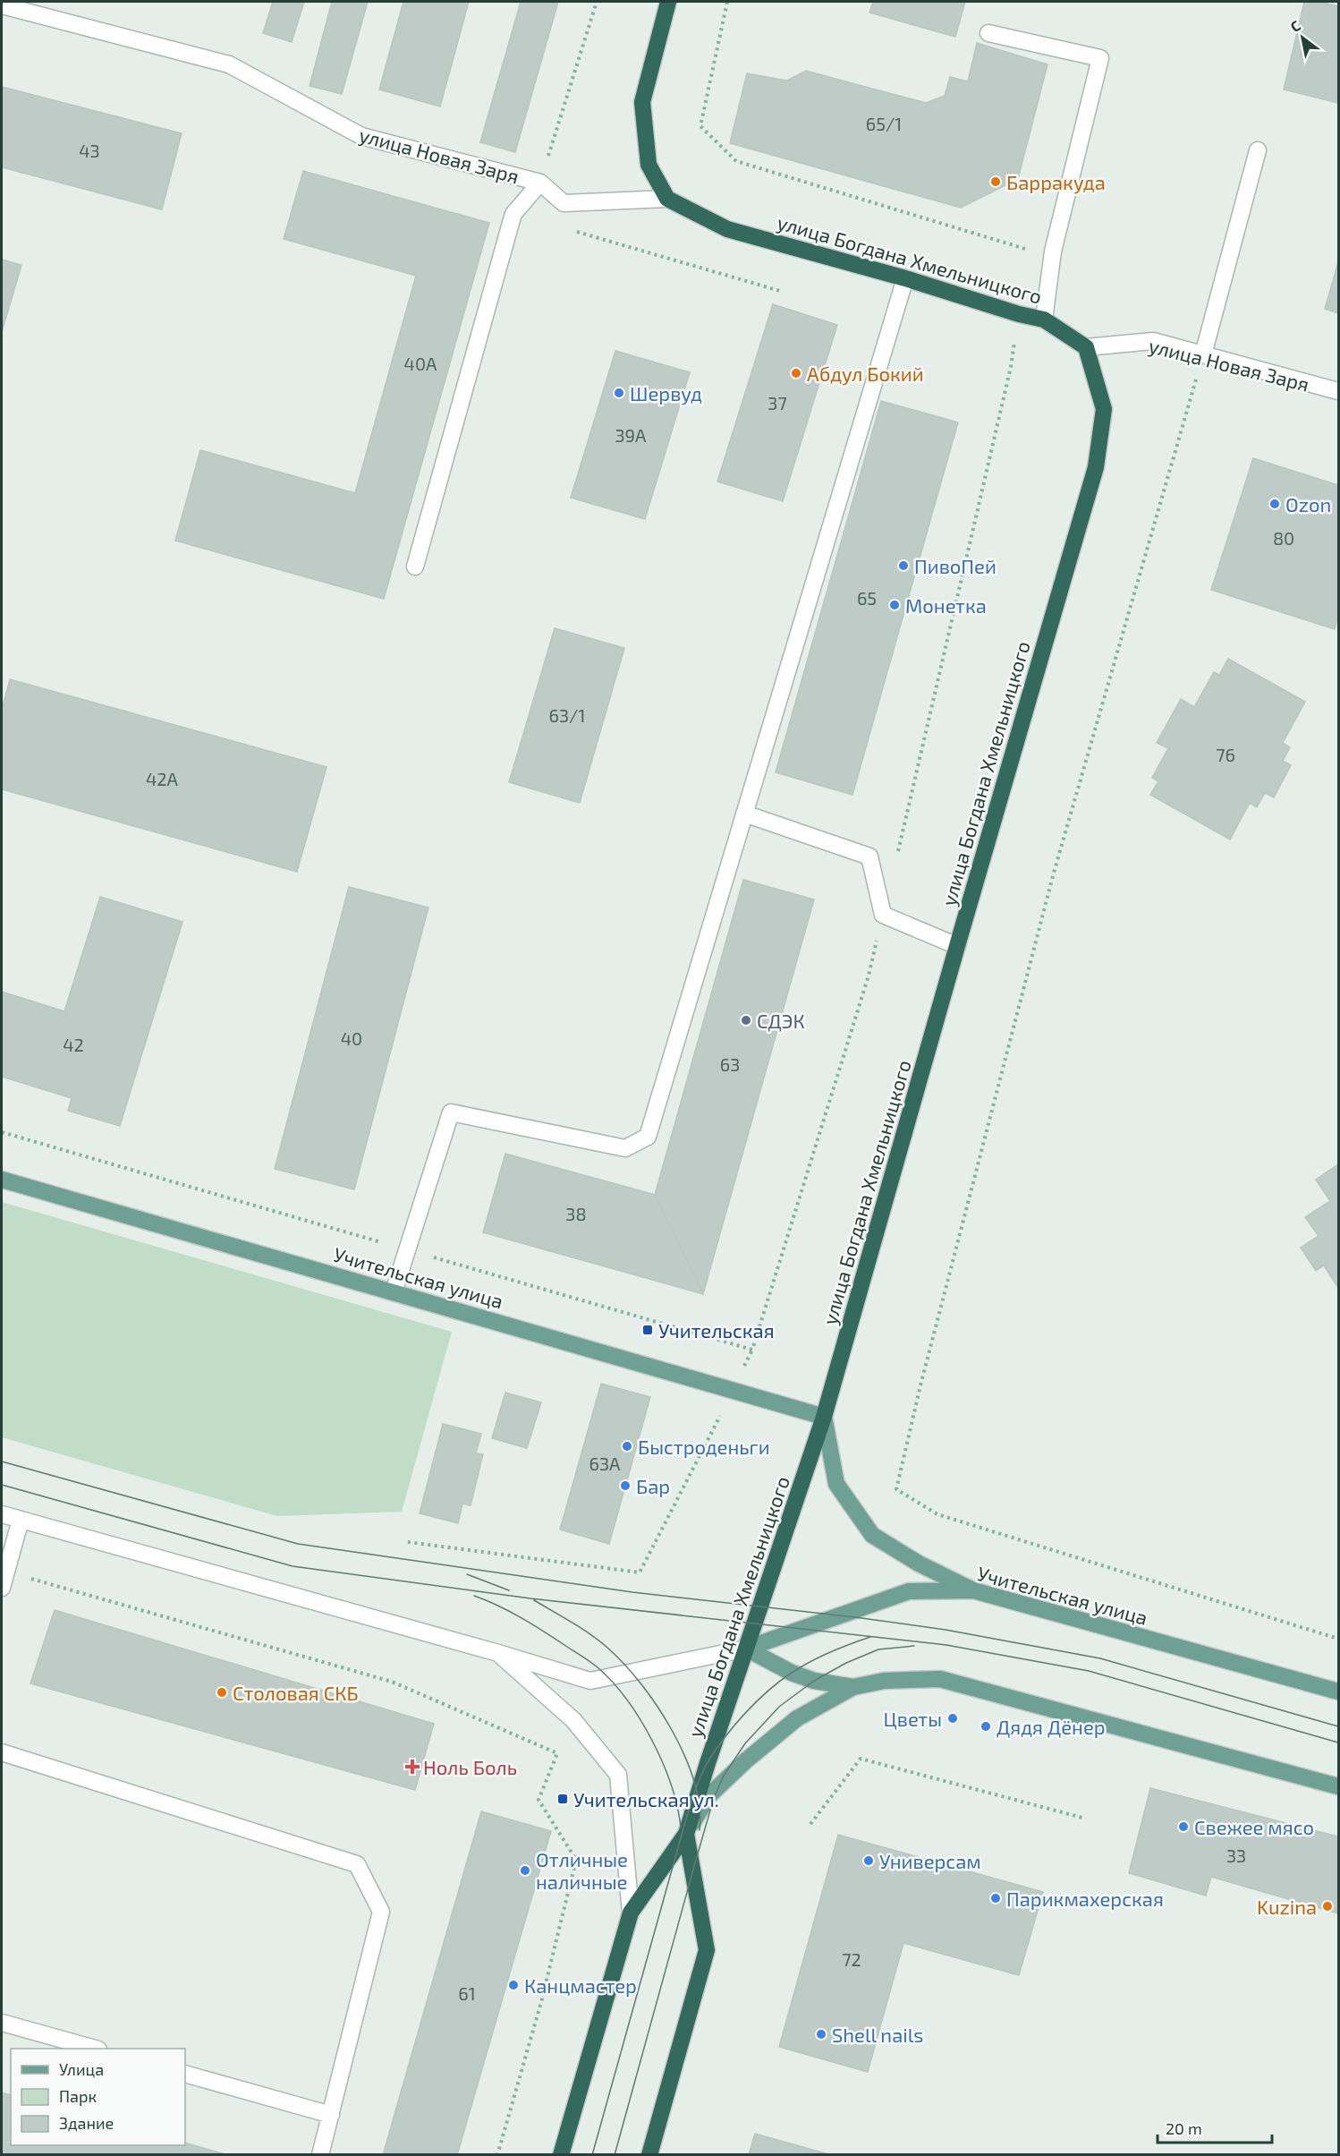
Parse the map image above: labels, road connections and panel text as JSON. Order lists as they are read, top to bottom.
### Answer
{
  "streets": {
    "highway": ["улица Богдана Хмельницкого"],
    "main road": ["Учительская улица"],
    "street": ["улица Новая Заря"]
  },
  "crossings": [
    ["улица Новая Заря", "улица Богдана Хмельницкого"],
    ["улица Богдана Хмельницкого", "Учительская улица"]
  ],
  "places": {
    "other": [
      "Барракуда",
      "Абдул Бокий",
      "Шервуд",
      "Ozon",
      "ПивоПей",
      "Монетка",
      "СДЭК",
      "Быстроденьги",
      "Бар",
      "Столовая СКБ",
      "Цветы",
      "Дядя Дёнер",
      "Свежее мясо",
      "Универсам",
      "Отличные наличные",
      "Парикмахерская",
      "Kuzina",
      "Канцмастер",
      "Shell nails"
    ],
    "transit": ["Учительская", "Учительская ул."],
    "health": ["Ноль Боль"]
  },
  "house_numbers": [
    "65/1",
    "43",
    "40А",
    "37",
    "39А",
    "80",
    "65",
    "63/1",
    "76",
    "42А",
    "40",
    "42",
    "63",
    "38",
    "63А",
    "33",
    "72",
    "61"
  ],
  "legend": ["Улица", "Парк", "Здание"],
  "scale_bar": "20 m",
  "north": "top left"
}
